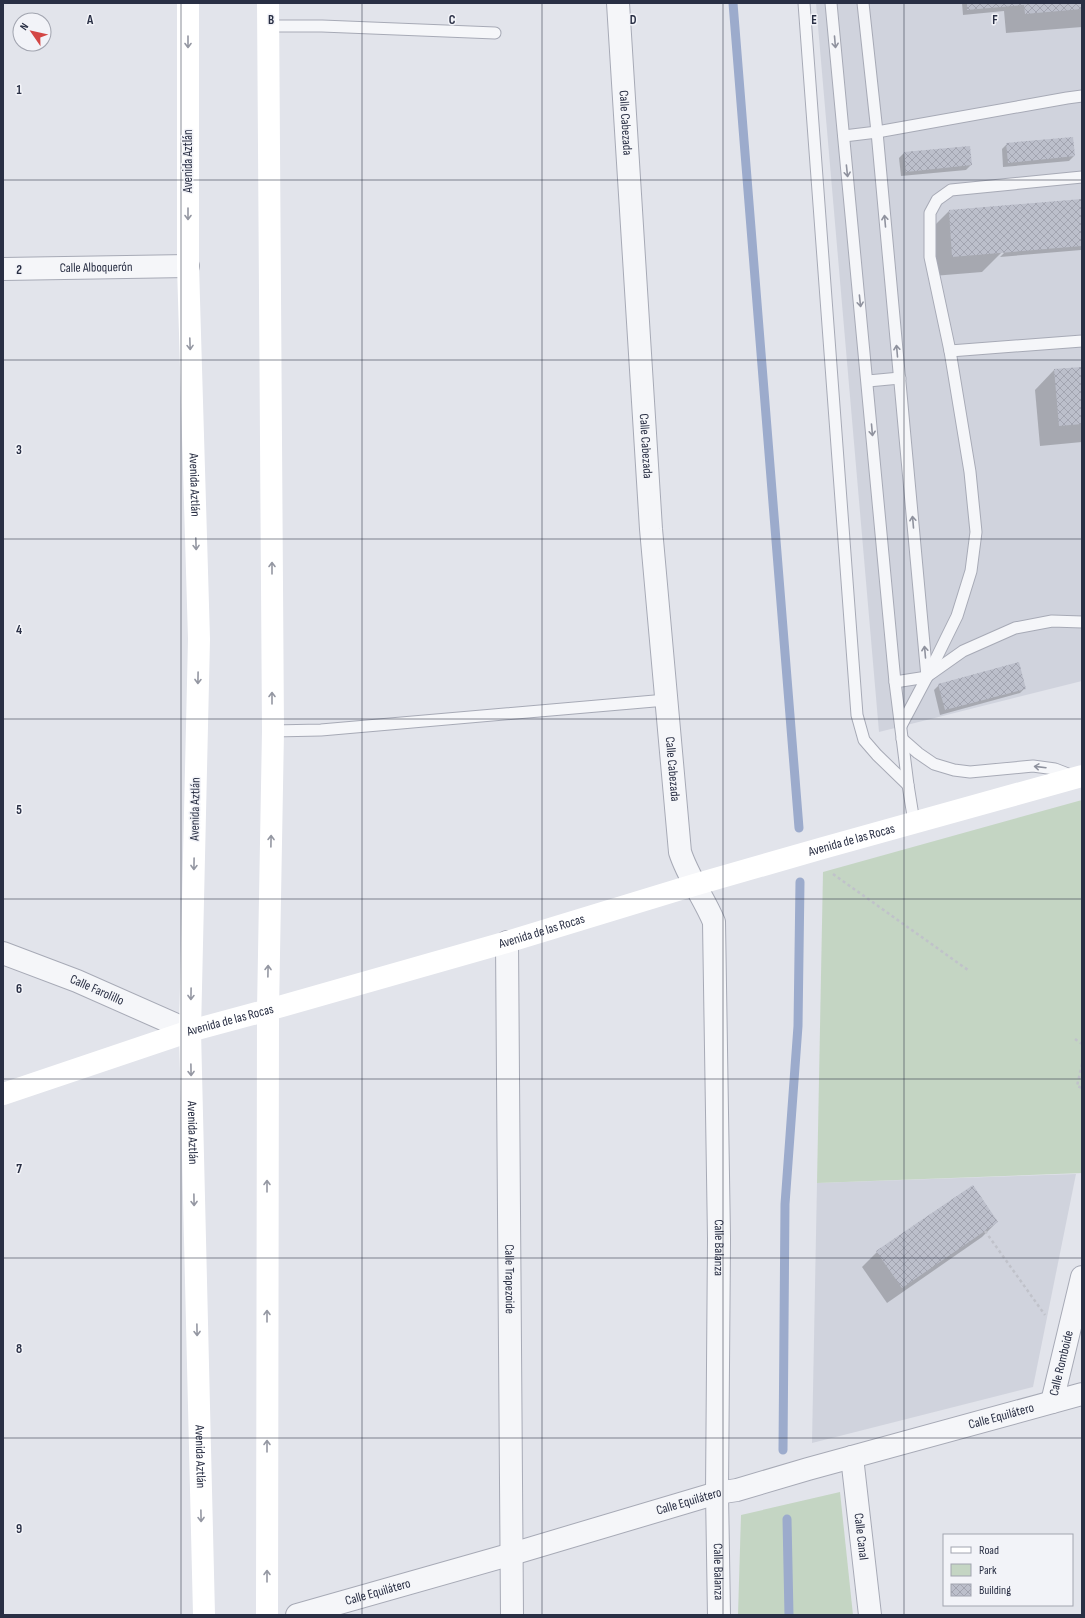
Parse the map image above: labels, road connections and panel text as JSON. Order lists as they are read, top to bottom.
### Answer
{
  "streets": {
    "main road": ["Avenida Aztlán", "Avenida de las Rocas"],
    "street": [
      "Calle Cabezada",
      "Calle Alboquerón",
      "Calle Farolillo",
      "Calle Balanza",
      "Calle Trapezoide",
      "Calle Romboide",
      "Calle Equilátero",
      "Calle Canal"
    ]
  },
  "crossings": [
    ["Calle Cabezada", "Avenida de las Rocas"],
    ["Calle Cabezada", "Calle Balanza"],
    ["Avenida Aztlán", "Calle Alboquerón"],
    ["Avenida Aztlán", "Avenida de las Rocas"],
    ["Avenida Aztlán", "Calle Farolillo"],
    ["Avenida de las Rocas", "Calle Farolillo"],
    ["Avenida de las Rocas", "Calle Balanza"],
    ["Avenida de las Rocas", "Calle Trapezoide"],
    ["Calle Balanza", "Calle Equilátero"],
    ["Calle Trapezoide", "Calle Equilátero"],
    ["Calle Romboide", "Calle Equilátero"],
    ["Calle Equilátero", "Calle Canal"]
  ],
  "legend": ["Road", "Park", "Building"],
  "north": "top left",
  "grid": {
    "columns": [
      "A",
      "B",
      "C",
      "D",
      "E",
      "F"
    ],
    "rows": [
      "1",
      "2",
      "3",
      "4",
      "5",
      "6",
      "7",
      "8",
      "9"
    ]
  }
}
